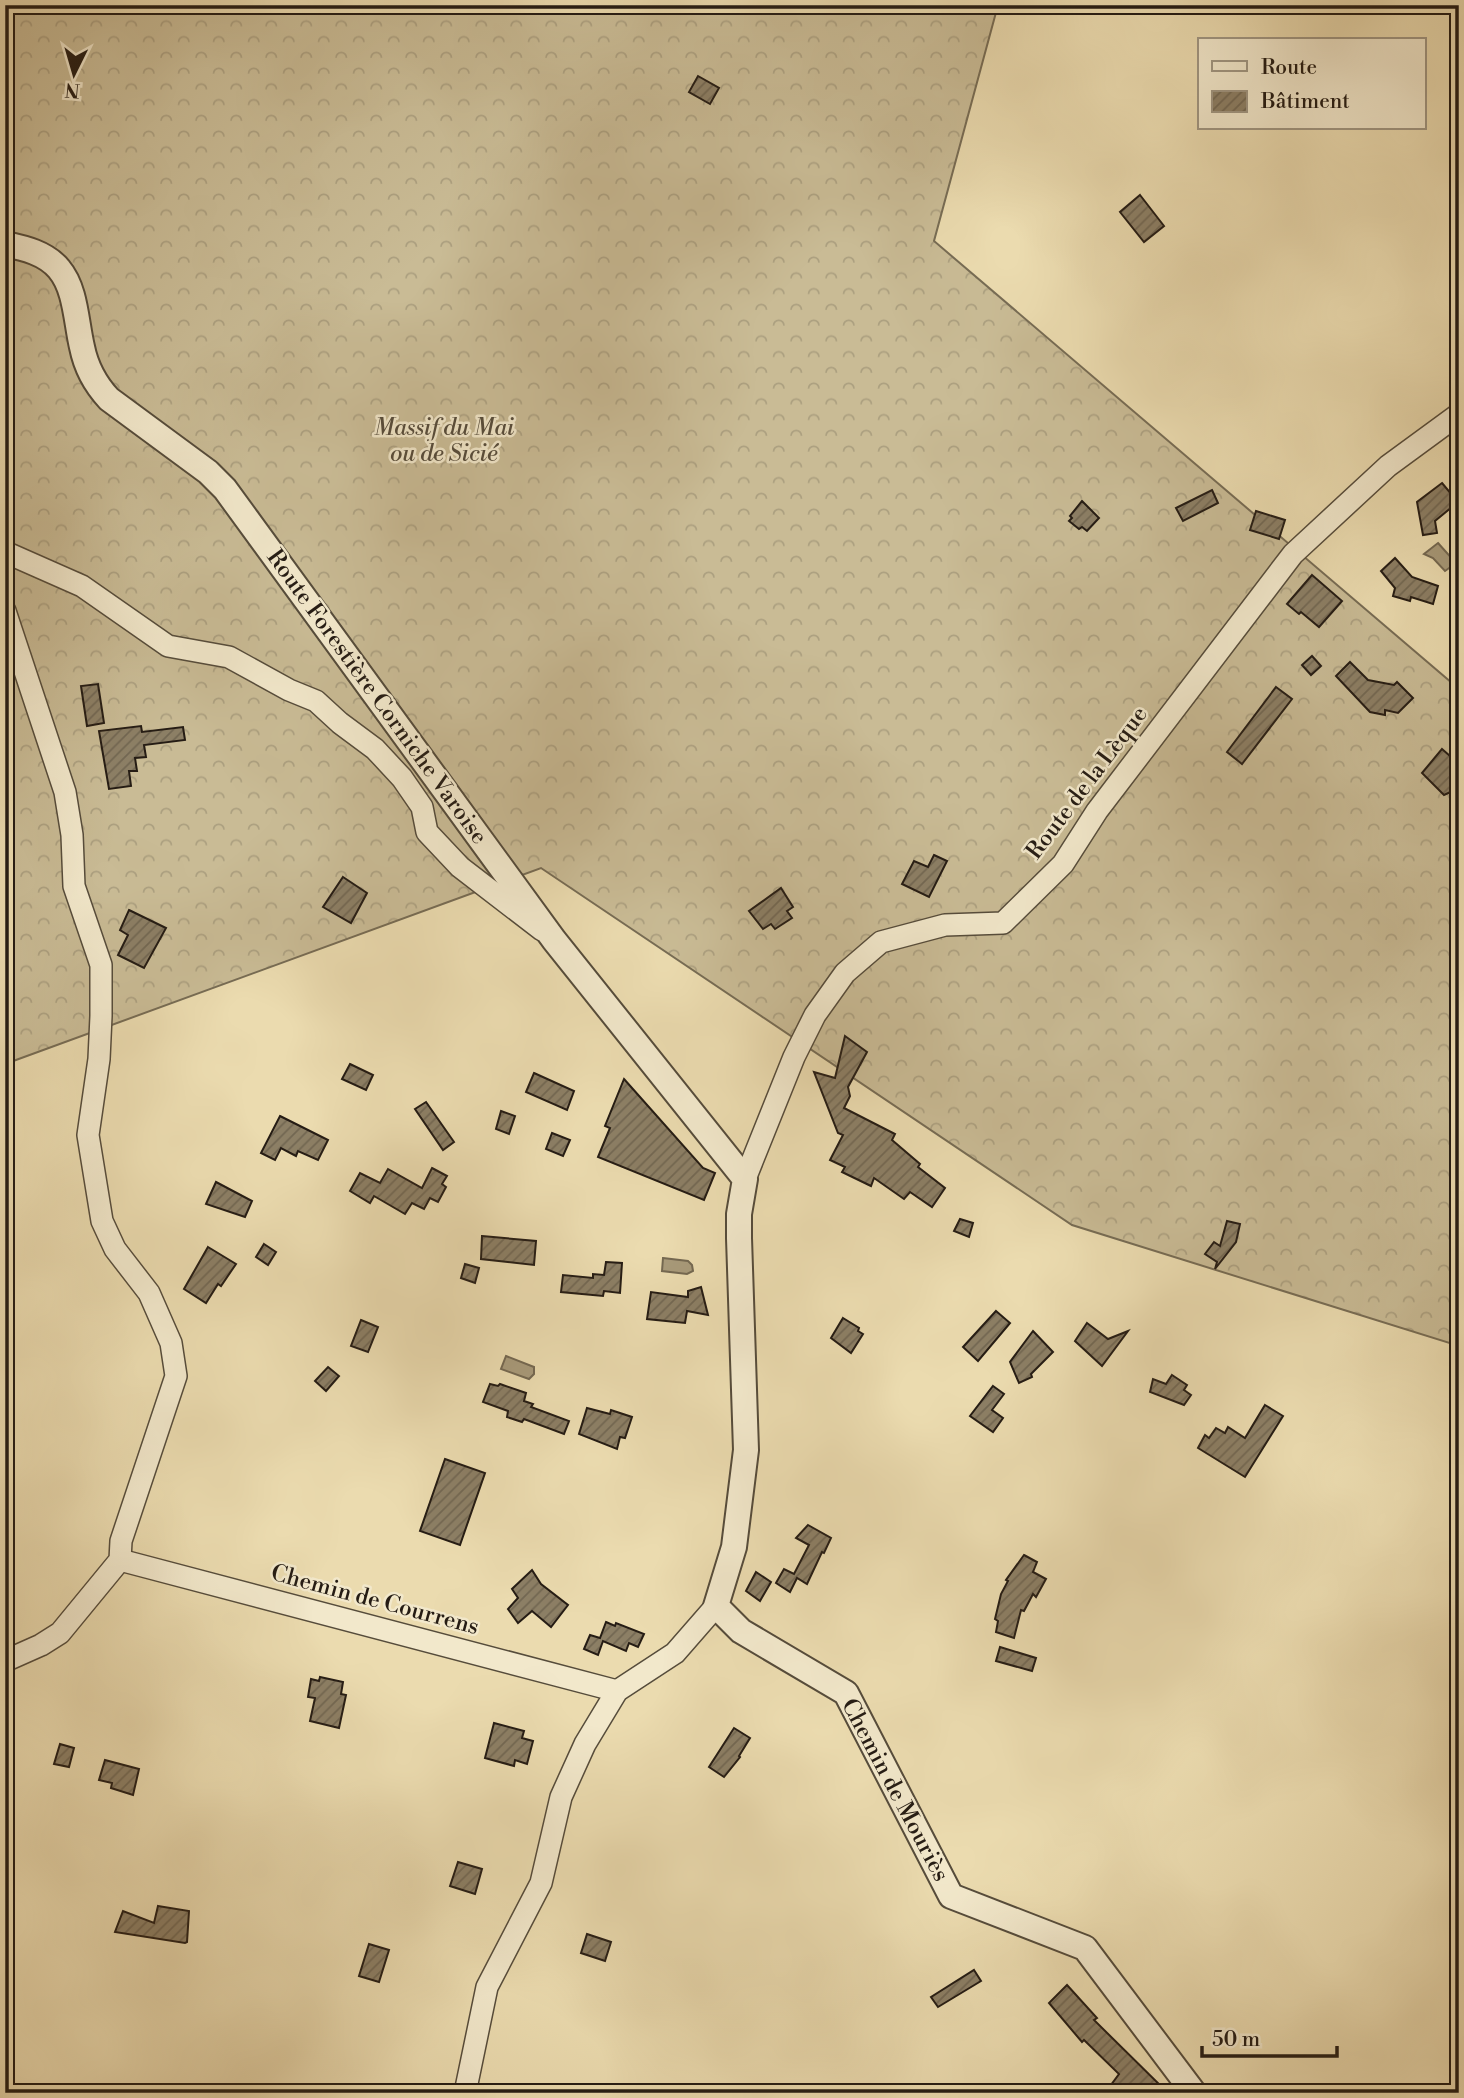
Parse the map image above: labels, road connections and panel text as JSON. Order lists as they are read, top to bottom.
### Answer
{
  "streets": {
    "street": [
      "Route Forestière Corniche Varoise",
      "Route de la Lèque",
      "Chemin de Courrens",
      "Chemin de Mouriès"
    ]
  },
  "crossings": [
    ["Route Forestière Corniche Varoise", "Route de la Lèque"]
  ],
  "parks": ["Massif du Mai ou de Sicié"],
  "legend": ["Route", "Bâtiment"],
  "scale_bar": "50 m",
  "north": "bottom"
}
